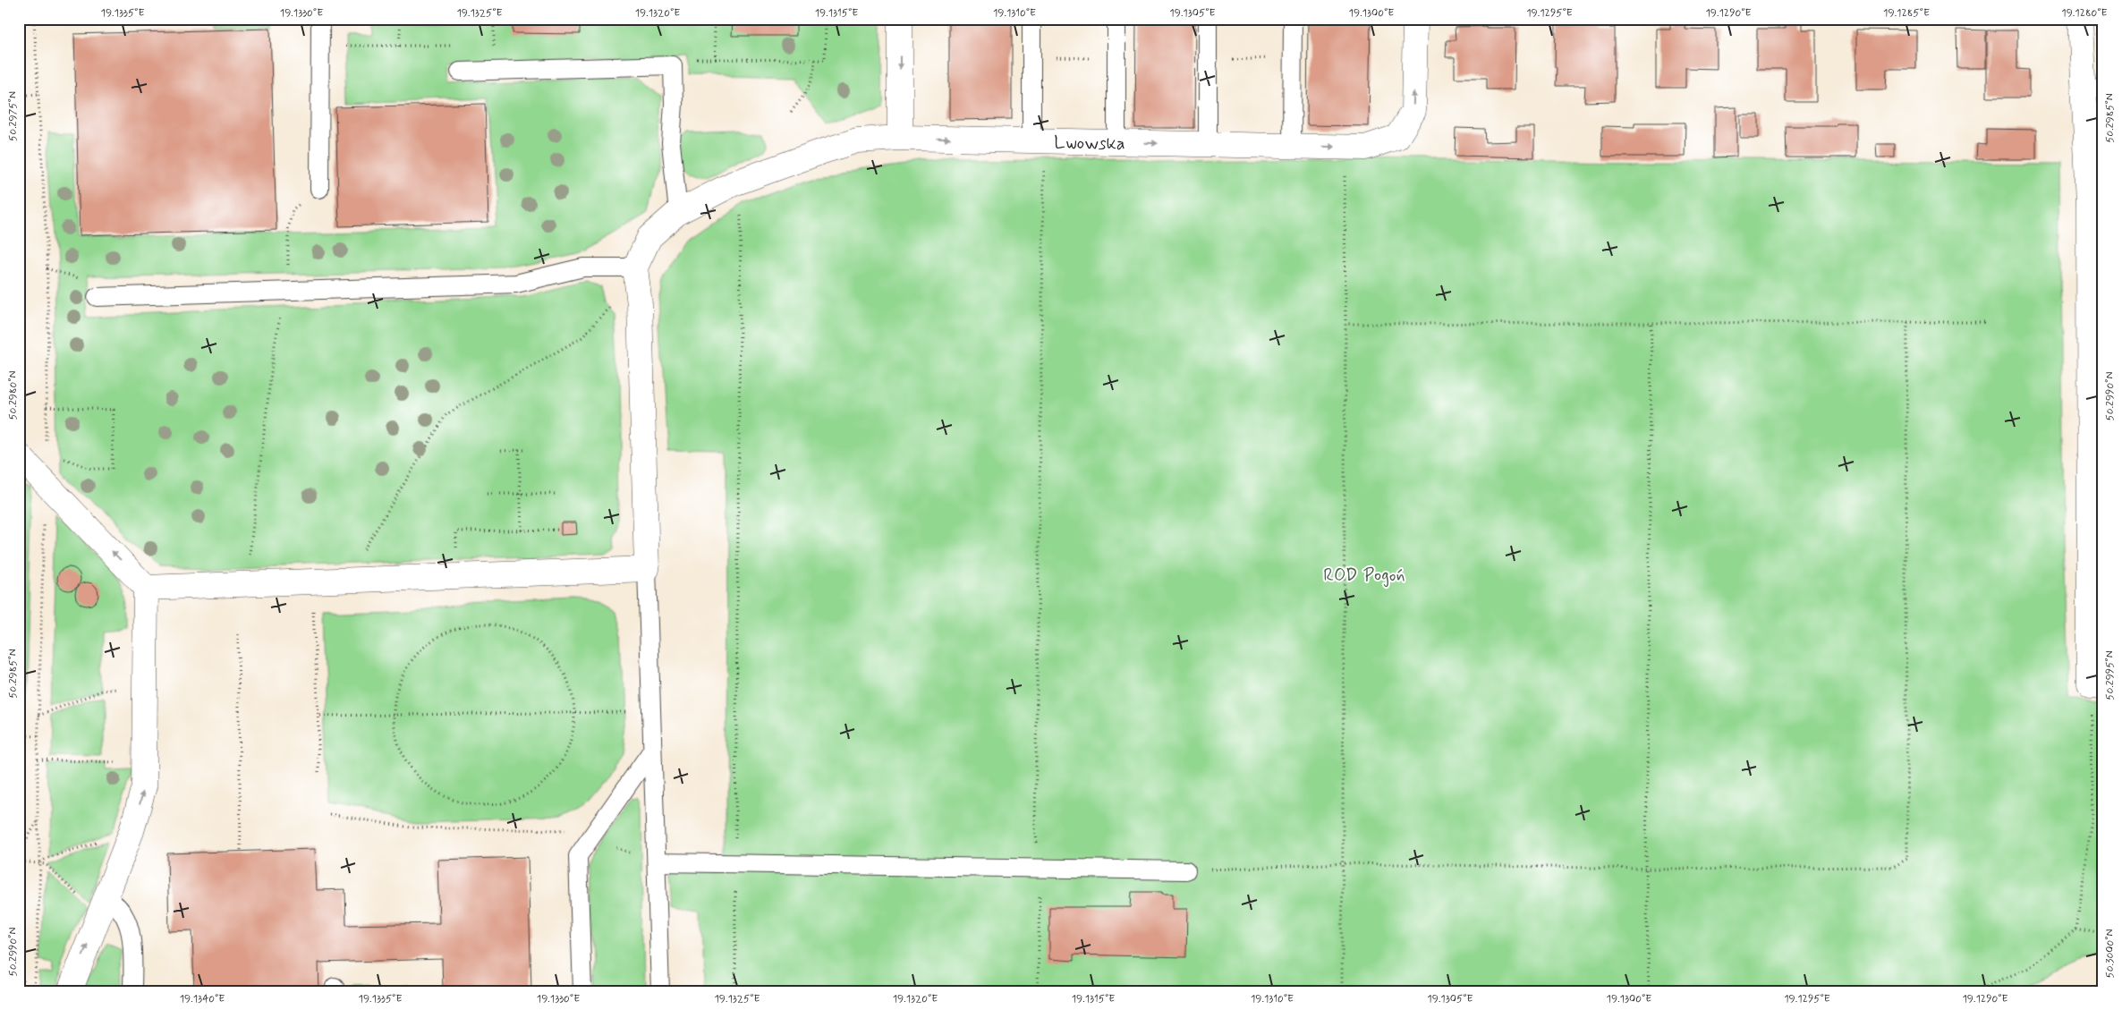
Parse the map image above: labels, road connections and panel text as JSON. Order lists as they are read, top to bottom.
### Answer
{
  "streets": {
    "street": ["Lwowska"]
  },
  "one_way": ["Lwowska"],
  "parks": ["ROD Pogoń"],
  "coordinates": [
    "19.1335°E",
    "19.1330°E",
    "19.1325°E",
    "19.1320°E",
    "19.1315°E",
    "19.1310°E",
    "19.1305°E",
    "19.1300°E",
    "19.1295°E",
    "19.1290°E",
    "19.1285°E",
    "19.1280°E",
    "50.2975°N",
    "50.2985°N",
    "50.2980°N",
    "50.2990°N",
    "50.2995°N",
    "50.3000°N",
    "19.1340°E"
  ]
}
